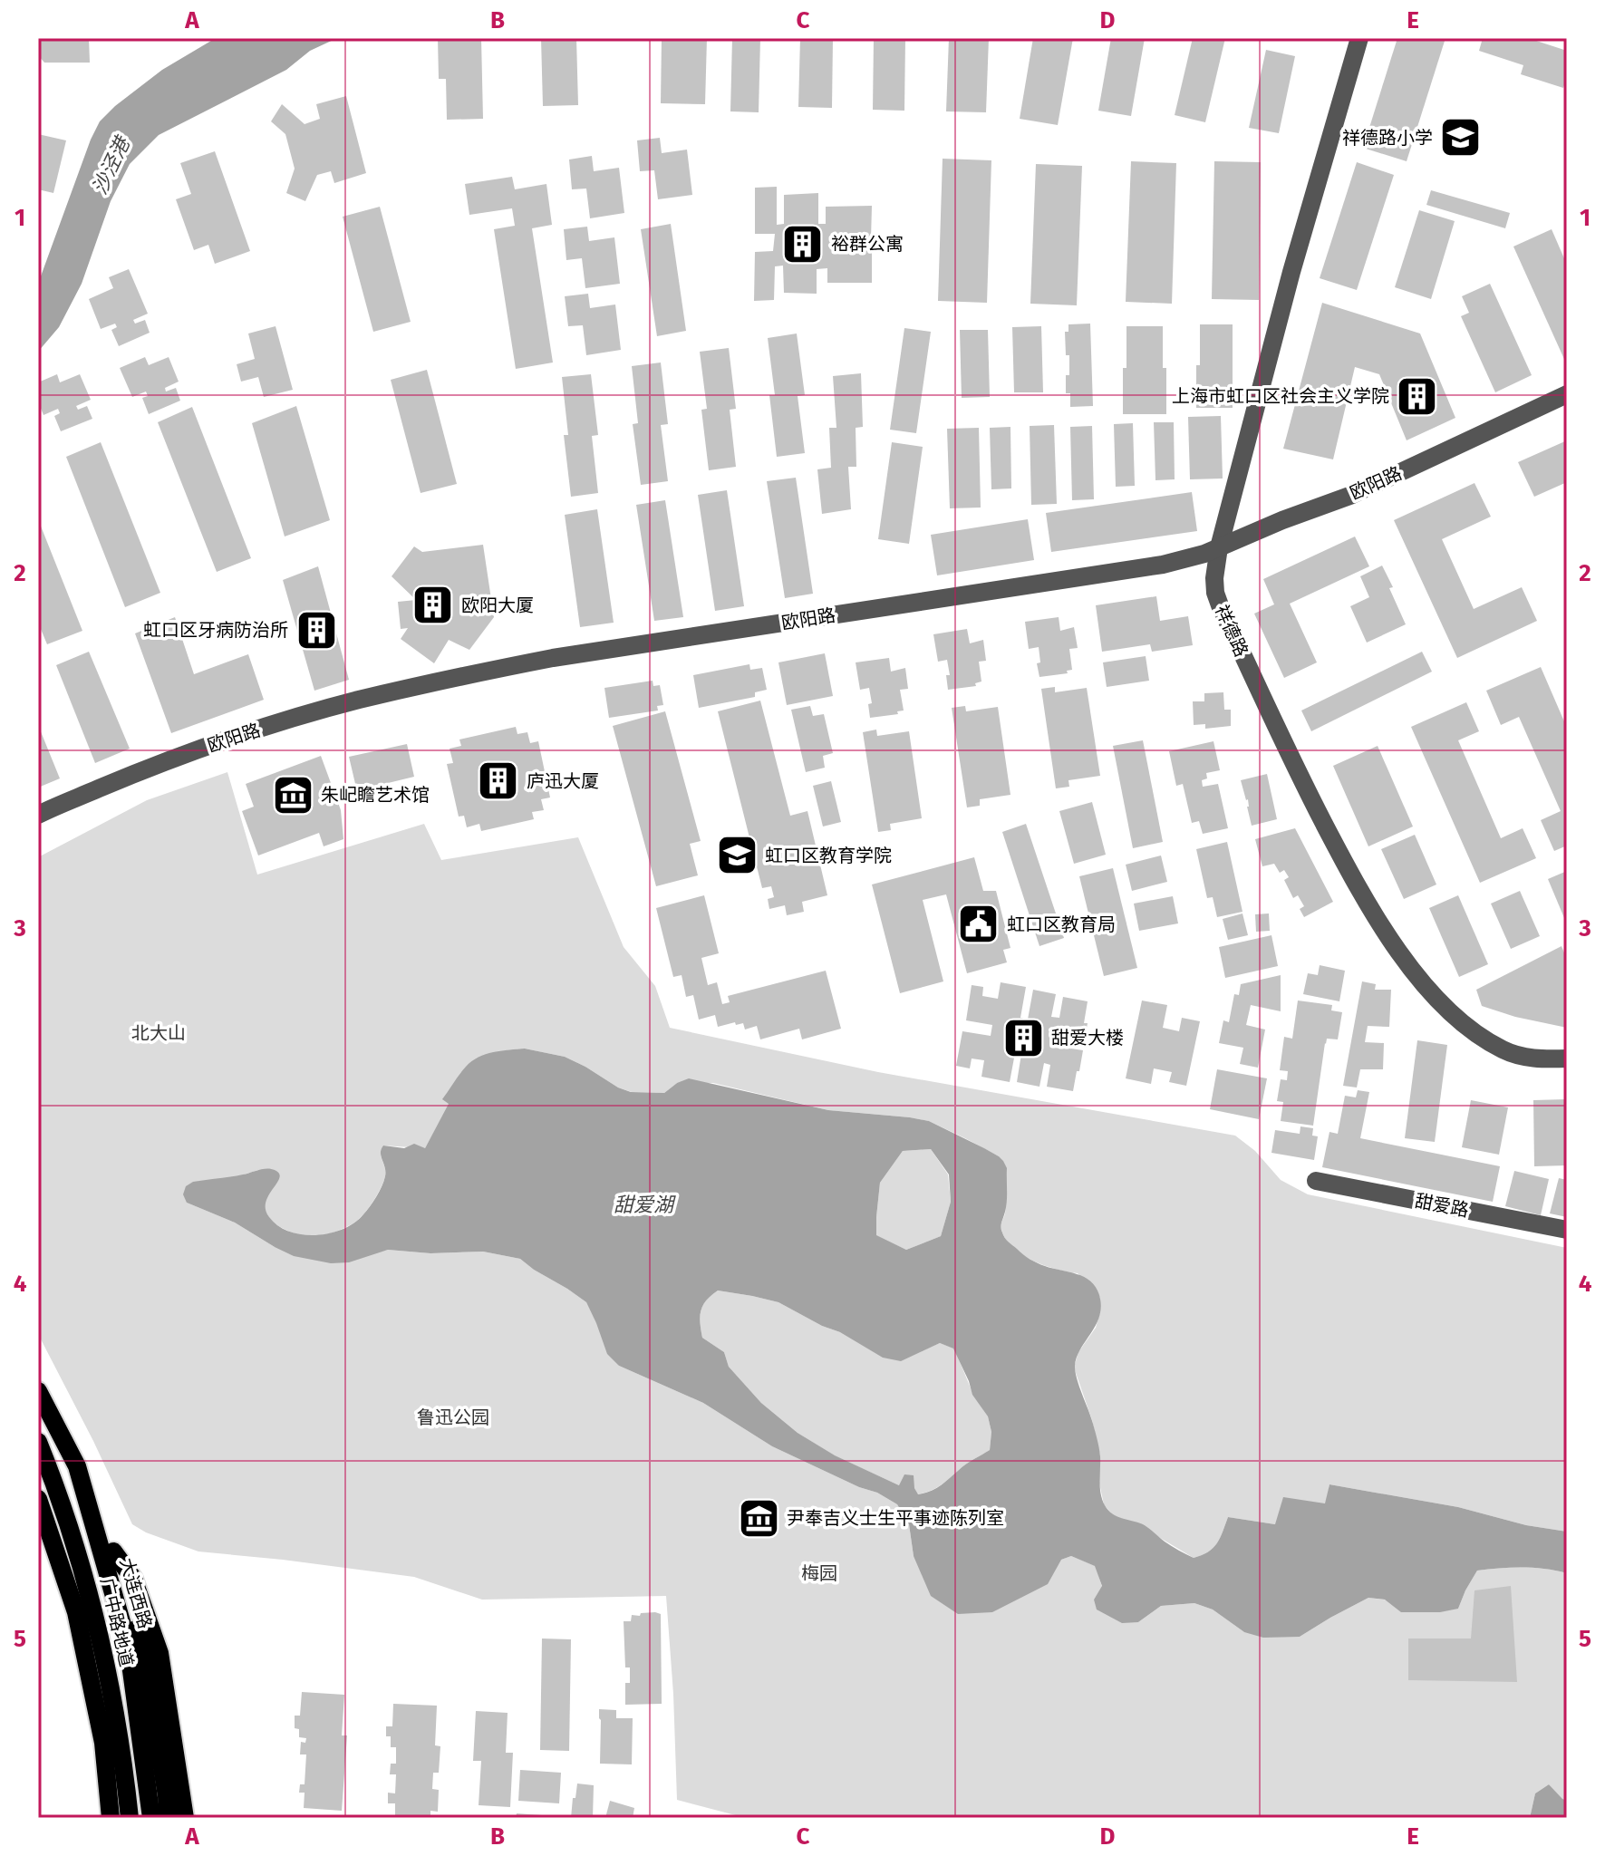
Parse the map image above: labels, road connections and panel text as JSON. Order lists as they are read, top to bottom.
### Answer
{
  "streets": {
    "main road": ["大连西路", "广中路地道"],
    "street": ["欧阳路", "祥德路", "甜爱路"]
  },
  "crossings": [
    ["欧阳路", "祥德路"],
    ["大连西路", "广中路地道"]
  ],
  "water": ["沙泾港", "甜爱湖"],
  "parks": ["北大山", "鲁迅公园", "梅园"],
  "places": {
    "school or university": ["祥德路小学", "虹口区教育学院"],
    "building": [
      "裕群公寓",
      "上海市虹口区社会主义学院",
      "欧阳大厦",
      "虹口区牙病防治所",
      "庐迅大厦",
      "甜爱大楼"
    ],
    "museum": ["朱屺瞻艺术馆", "尹奉吉义士生平事迹陈列室"],
    "public building": ["虹口区教育局"]
  },
  "grid": {
    "columns": [
      "A",
      "B",
      "C",
      "D",
      "E"
    ],
    "rows": [
      "1",
      "2",
      "3",
      "4",
      "5"
    ]
  }
}
